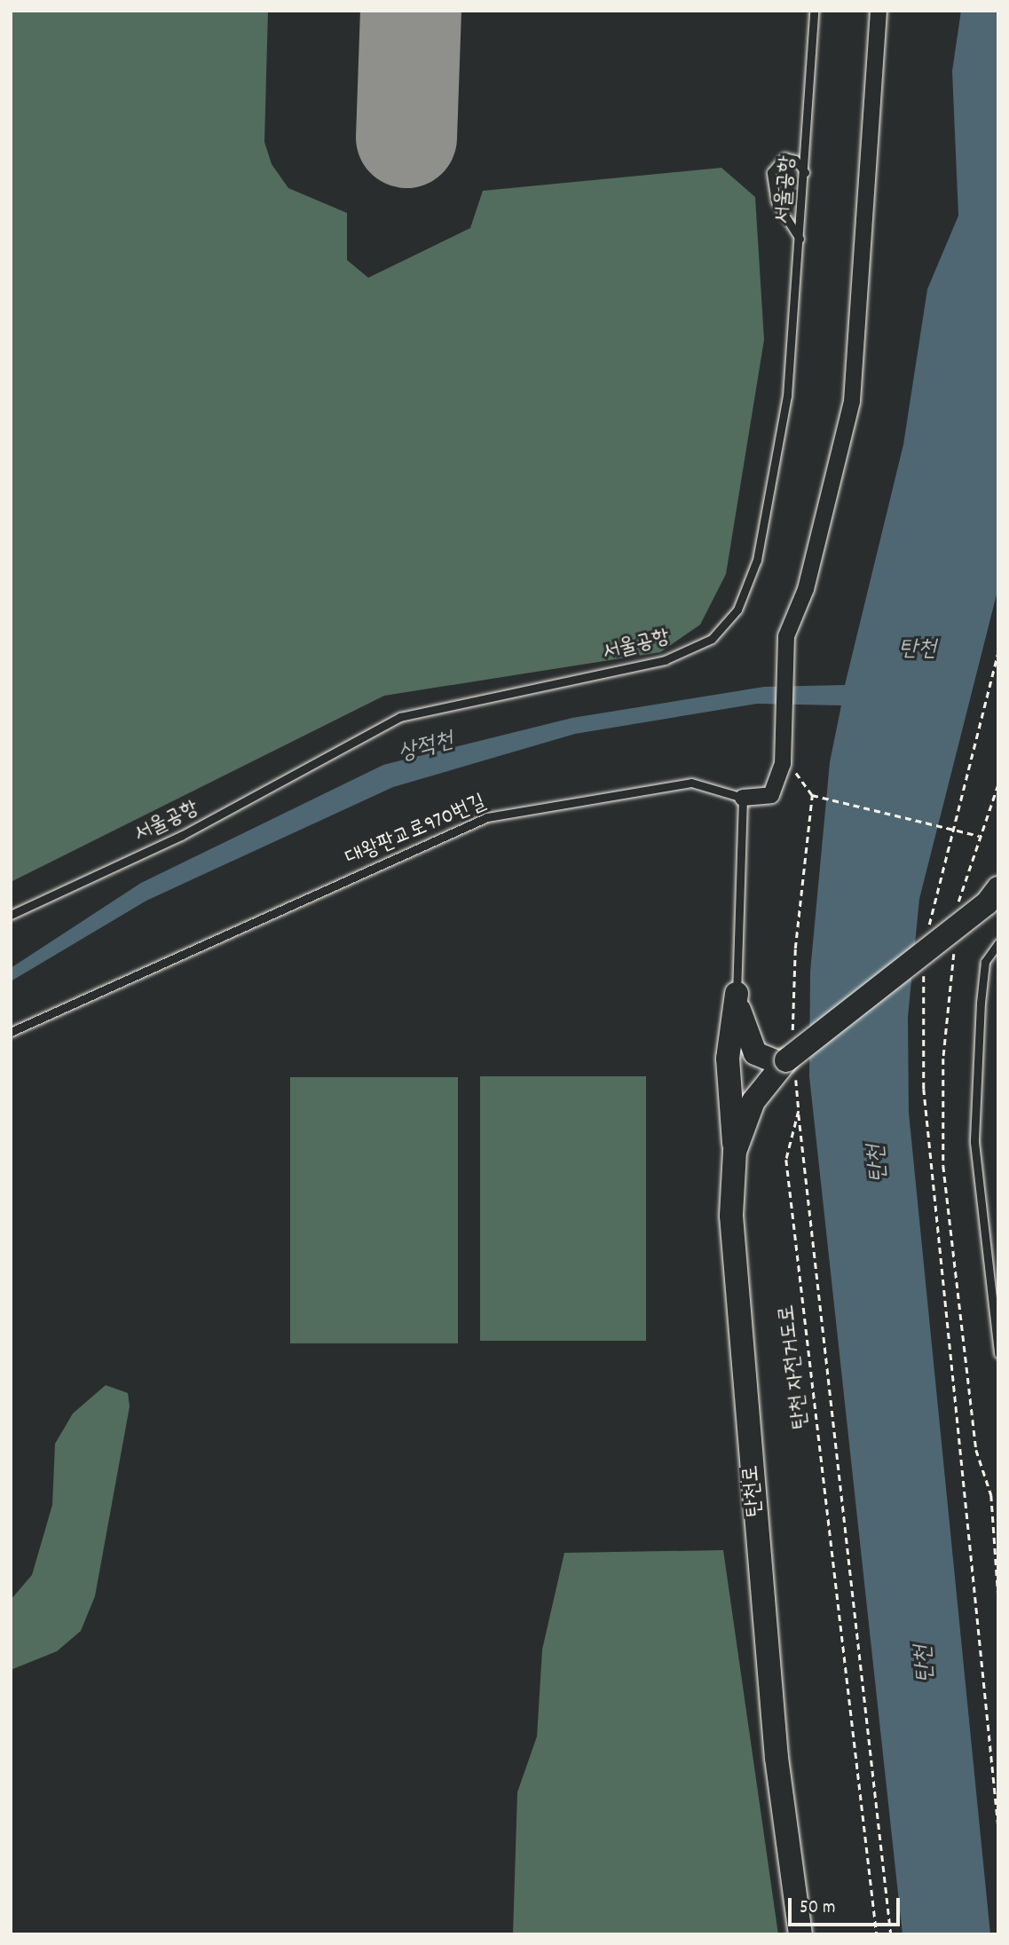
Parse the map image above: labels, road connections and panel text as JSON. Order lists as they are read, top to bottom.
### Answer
{
  "streets": {
    "main road": ["탄천로"],
    "lane": ["서울공항", "대왕판교로970번길"],
    "path": ["탄천 자전거도로"]
  },
  "crossings": [
    ["탄천 자전거도로", "탄천로"]
  ],
  "water": ["탄천", "상적천"],
  "scale_bar": "50 m"
}
